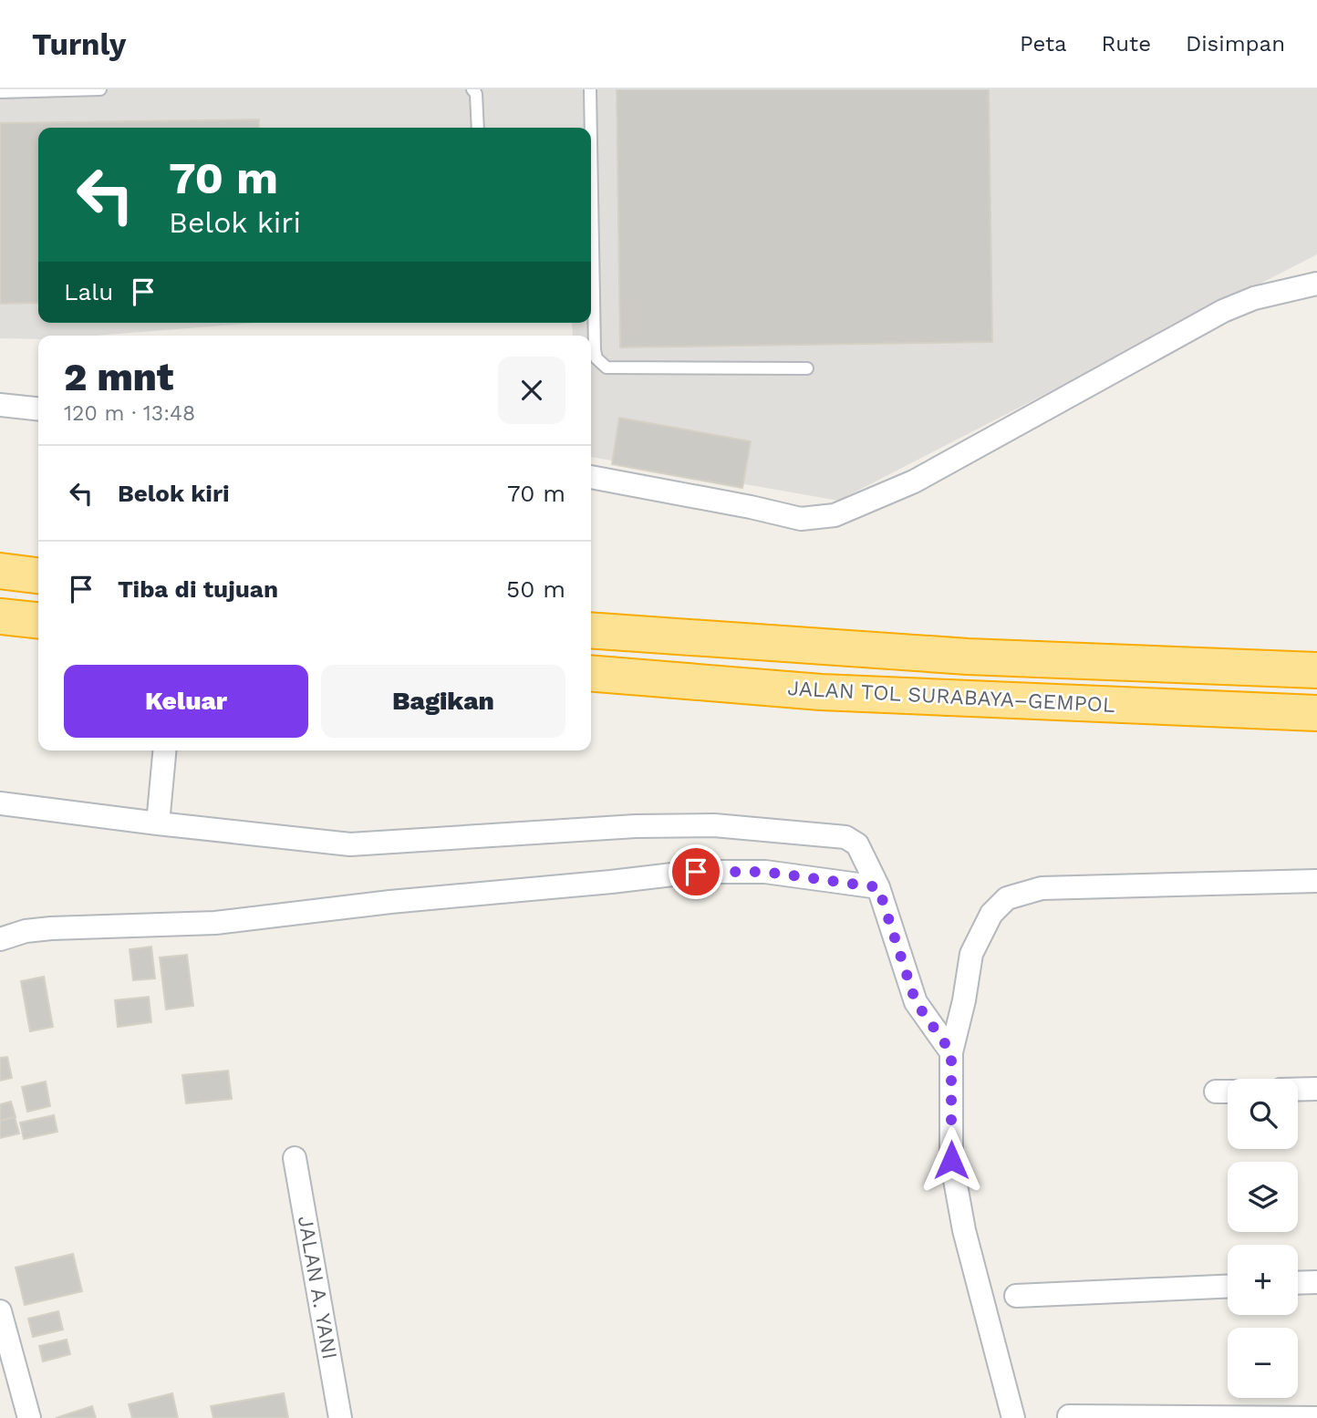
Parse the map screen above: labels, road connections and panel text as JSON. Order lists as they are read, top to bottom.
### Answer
{
  "streets": {
    "highway": ["JALAN TOL SURABAYA–GEMPOL"],
    "street": ["JALAN A. YANI"]
  },
  "page": {
    "header": "Turnly",
    "nav": ["Peta", "Rute", "Disimpan"],
    "turn": ["70 m", "Belok kiri"],
    "then": "Lalu",
    "heading": ["2 mnt", "120 m · 13:48"],
    "list": [
      {
        "name": "Belok kiri",
        "value": "70 m"
      },
      {
        "name": "Tiba di tujuan",
        "value": "50 m"
      }
    ],
    "buttons": ["Keluar", "Bagikan"],
    "map_buttons": ["+", "−"]
  }
}
